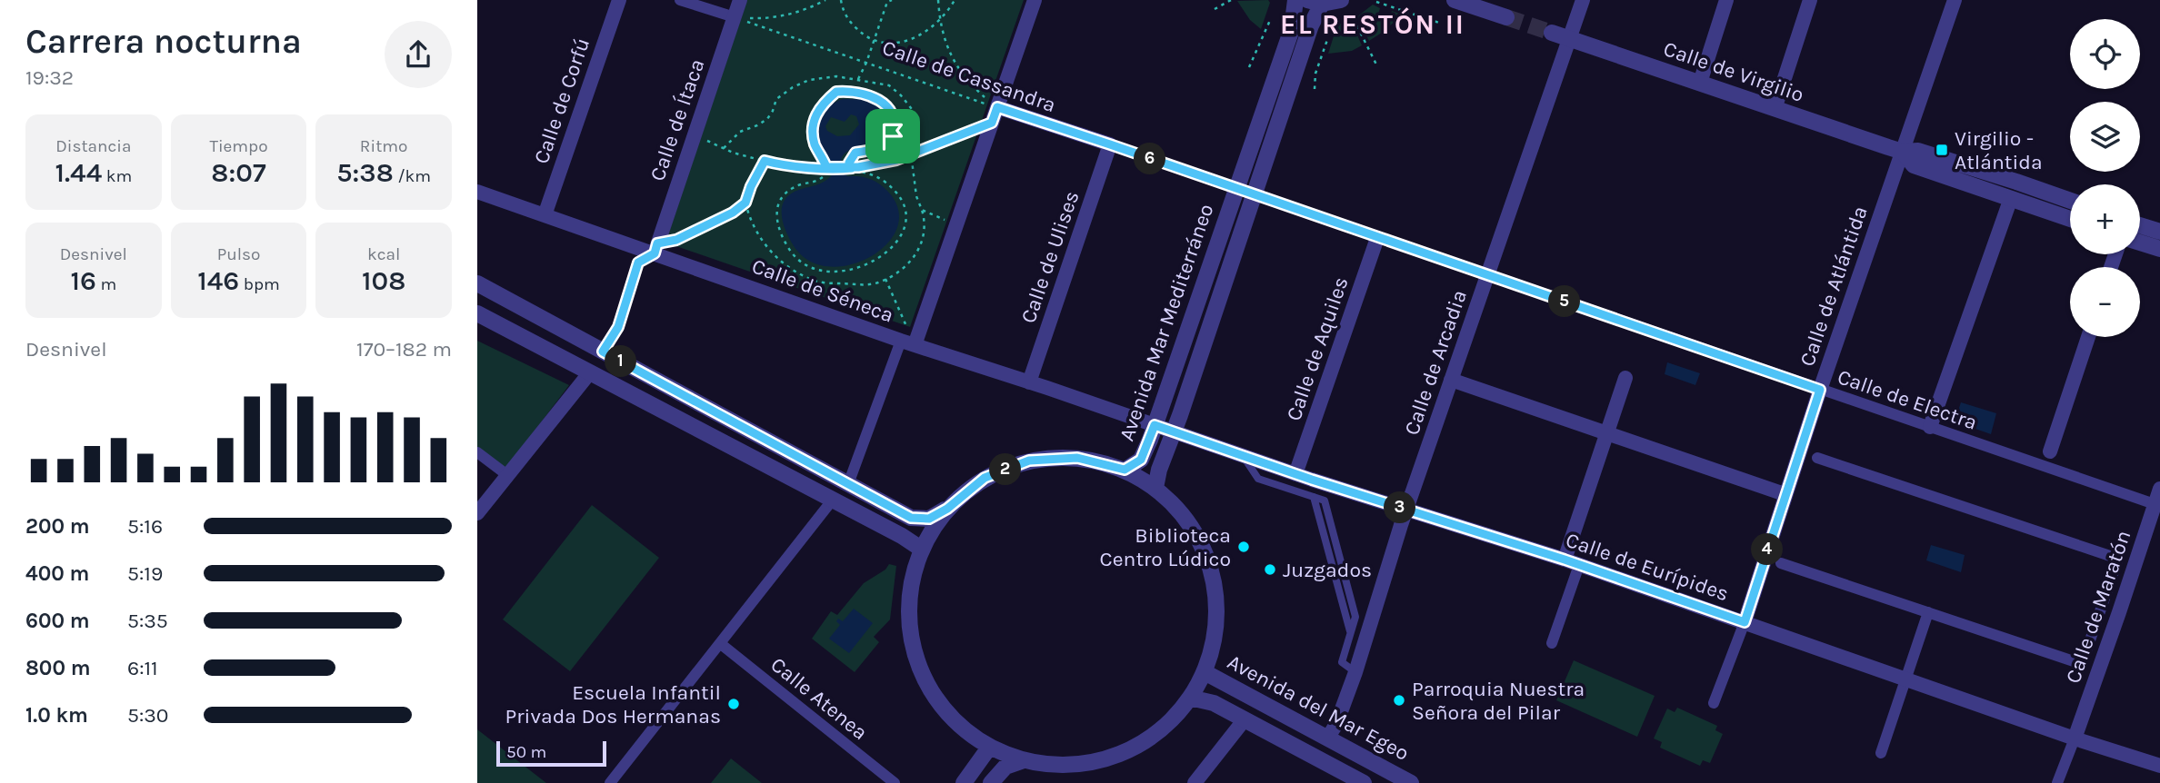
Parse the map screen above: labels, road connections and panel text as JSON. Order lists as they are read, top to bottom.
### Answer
{
  "streets": {
    "street": [
      "Calle de Virgilio",
      "Calle de Cassandra",
      "Calle de Corfú",
      "Calle de Ítaca",
      "Calle de Ulises",
      "Calle de Atlántida",
      "Calle de Séneca",
      "Avenida Mar Mediterráneo",
      "Calle de Aquiles",
      "Calle de Arcadia",
      "Calle de Electra",
      "Calle de Eurípides",
      "Calle de Maratón",
      "Calle Atenea",
      "Avenida del Mar Egeo"
    ]
  },
  "crossings": [
    ["Calle de Virgilio", "Calle de Atlántida"],
    ["Calle de Virgilio", "Calle de Arcadia"],
    ["Calle de Cassandra", "Calle de Ítaca"],
    ["Calle de Cassandra", "Calle de Ulises"],
    ["Calle de Cassandra", "Avenida Mar Mediterráneo"],
    ["Calle de Cassandra", "Calle de Electra"],
    ["Calle de Corfú", "Calle de Séneca"],
    ["Calle de Ítaca", "Calle de Séneca"],
    ["Calle de Ulises", "Calle de Séneca"],
    ["Calle de Atlántida", "Calle de Electra"],
    ["Calle de Atlántida", "Calle de Eurípides"],
    ["Calle de Séneca", "Avenida Mar Mediterráneo"],
    ["Calle de Séneca", "Calle de Eurípides"],
    ["Avenida Mar Mediterráneo", "Calle de Electra"],
    ["Avenida Mar Mediterráneo", "Calle de Eurípides"],
    ["Calle de Aquiles", "Calle de Electra"],
    ["Calle de Aquiles", "Calle de Eurípides"],
    ["Calle de Arcadia", "Calle de Electra"],
    ["Calle de Arcadia", "Calle de Eurípides"],
    ["Calle de Arcadia", "Avenida del Mar Egeo"],
    ["Calle de Electra", "Calle de Maratón"],
    ["Calle de Eurípides", "Calle de Maratón"]
  ],
  "districts": ["EL RESTÓN II"],
  "places": {
    "transit": ["Virgilio - Atlántida"],
    "other": [
      "Biblioteca Centro Lúdico",
      "Juzgados",
      "Parroquia Nuestra Señora del Pilar",
      "Escuela Infantil Privada Dos Hermanas"
    ]
  },
  "scale_bar": "50 m",
  "page": {
    "heading": ["Carrera nocturna", "19:32"],
    "map_buttons": ["+", "−"],
    "stats": [
      ["Distancia", "1.44 km"],
      ["Tiempo", "8:07"],
      ["Ritmo", "5:38 /km"],
      ["Desnivel", "16 m"],
      ["Pulso", "146 bpm"],
      ["kcal", "108"]
    ],
    "pins": [
      "6",
      "5",
      "1",
      "2",
      "3",
      "4"
    ],
    "chart": ["Desnivel", "170–182 m"],
    "list": [
      {
        "name": "200 m",
        "note": "5:16"
      },
      {
        "name": "400 m",
        "note": "5:19"
      },
      {
        "name": "600 m",
        "note": "5:35"
      },
      {
        "name": "800 m",
        "note": "6:11"
      },
      {
        "name": "1.0 km",
        "note": "5:30"
      }
    ],
    "scale": "50 m"
  }
}
